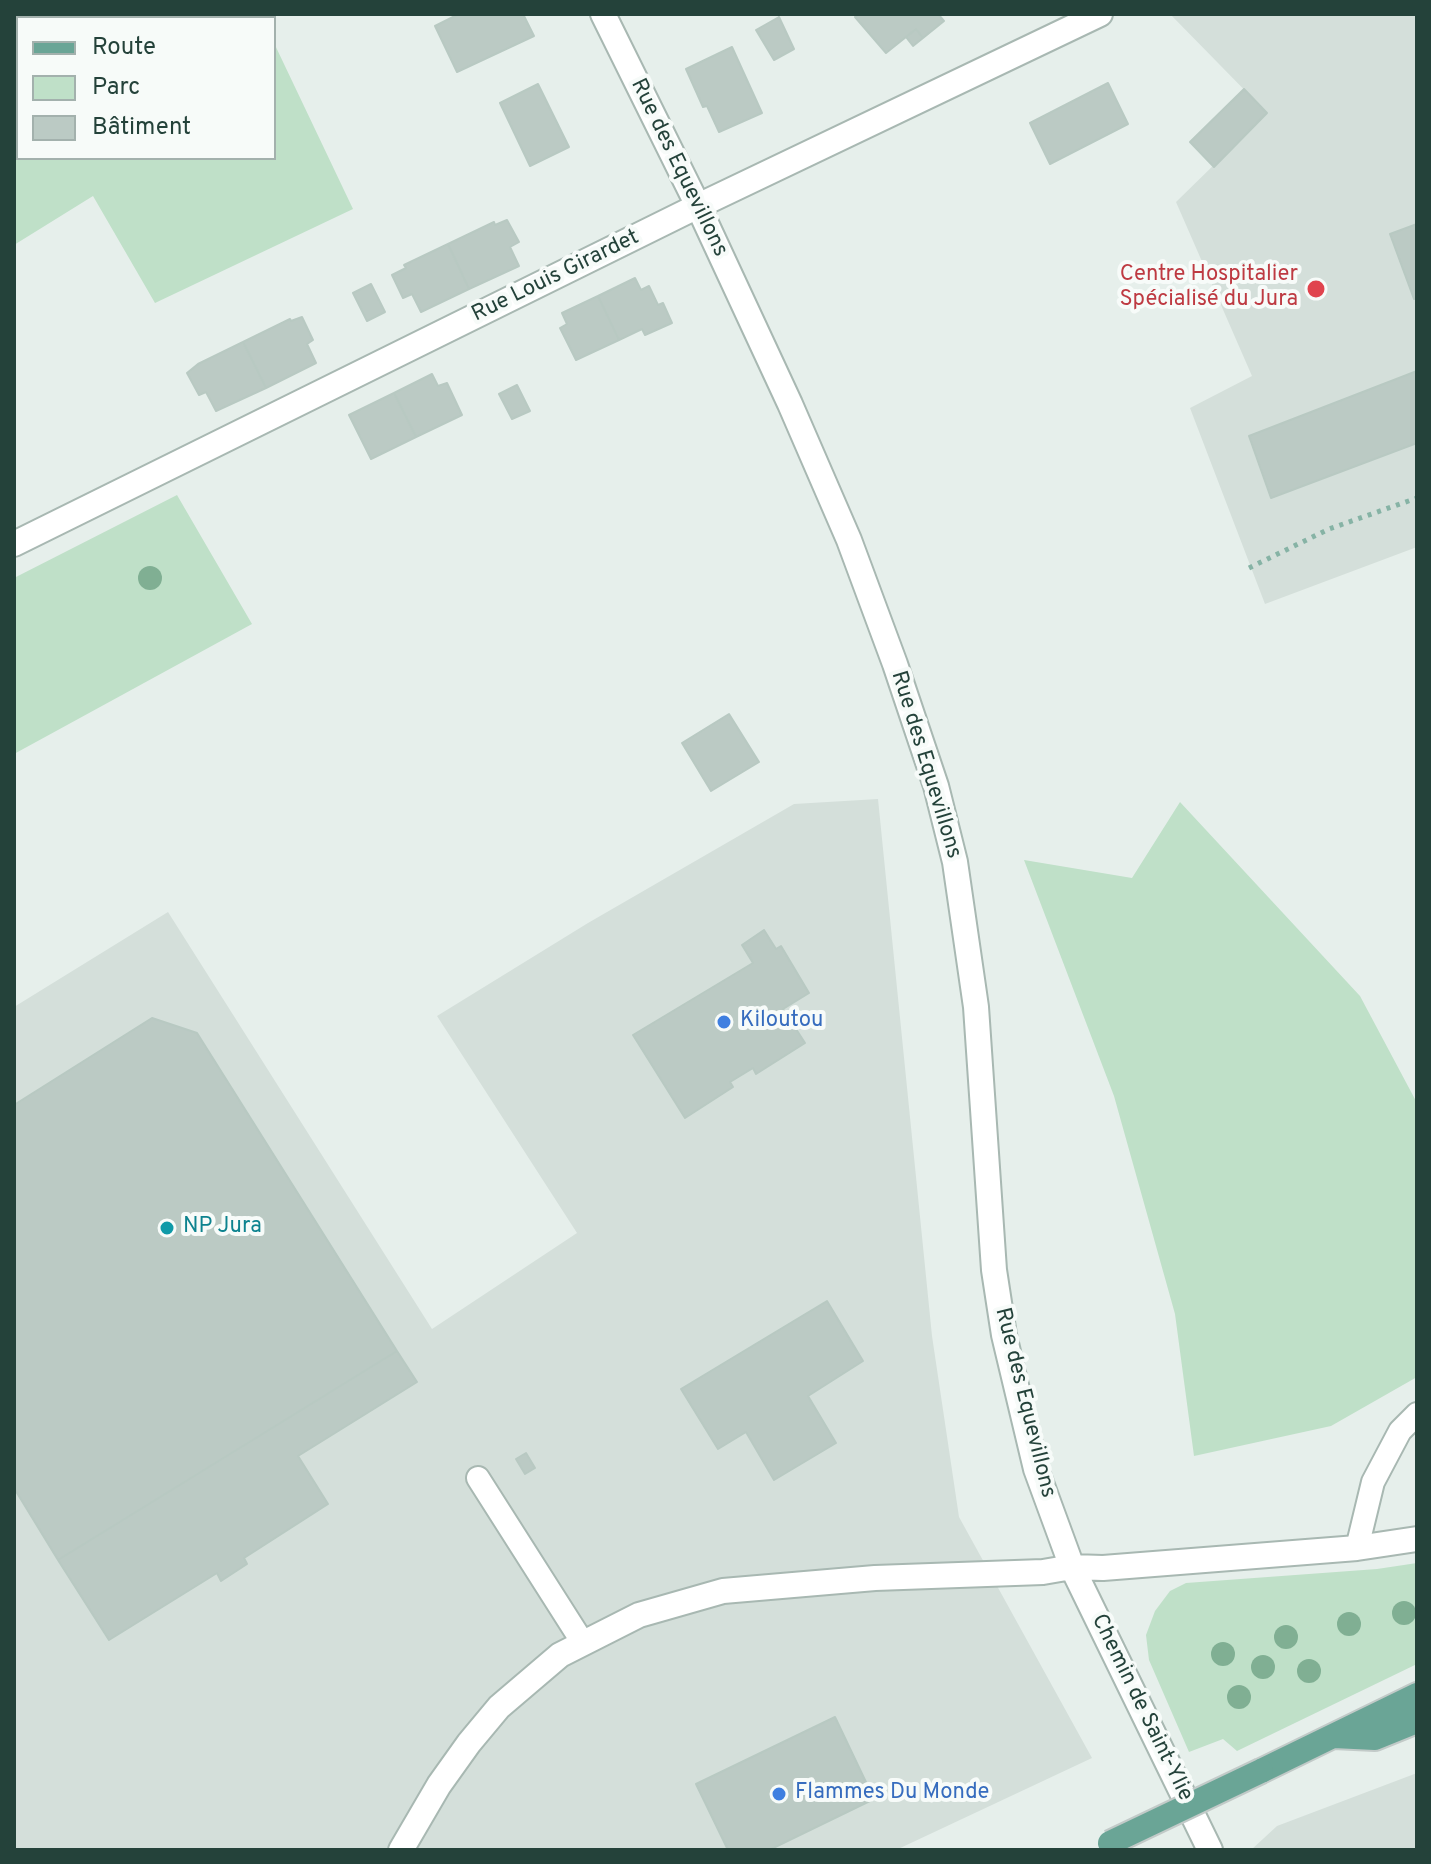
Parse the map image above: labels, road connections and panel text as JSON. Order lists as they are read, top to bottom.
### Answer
{
  "streets": {
    "street": ["Rue des Equevillons", "Rue Louis Girardet", "Chemin de Saint-Ylie"]
  },
  "crossings": [
    ["Rue des Equevillons", "Rue Louis Girardet"],
    ["Rue des Equevillons", "Chemin de Saint-Ylie"]
  ],
  "places": [
    "Centre Hospitalier Spécialisé du Jura",
    "Kiloutou",
    "NP Jura",
    "Flammes Du Monde"
  ],
  "legend": ["Route", "Parc", "Bâtiment"]
}
